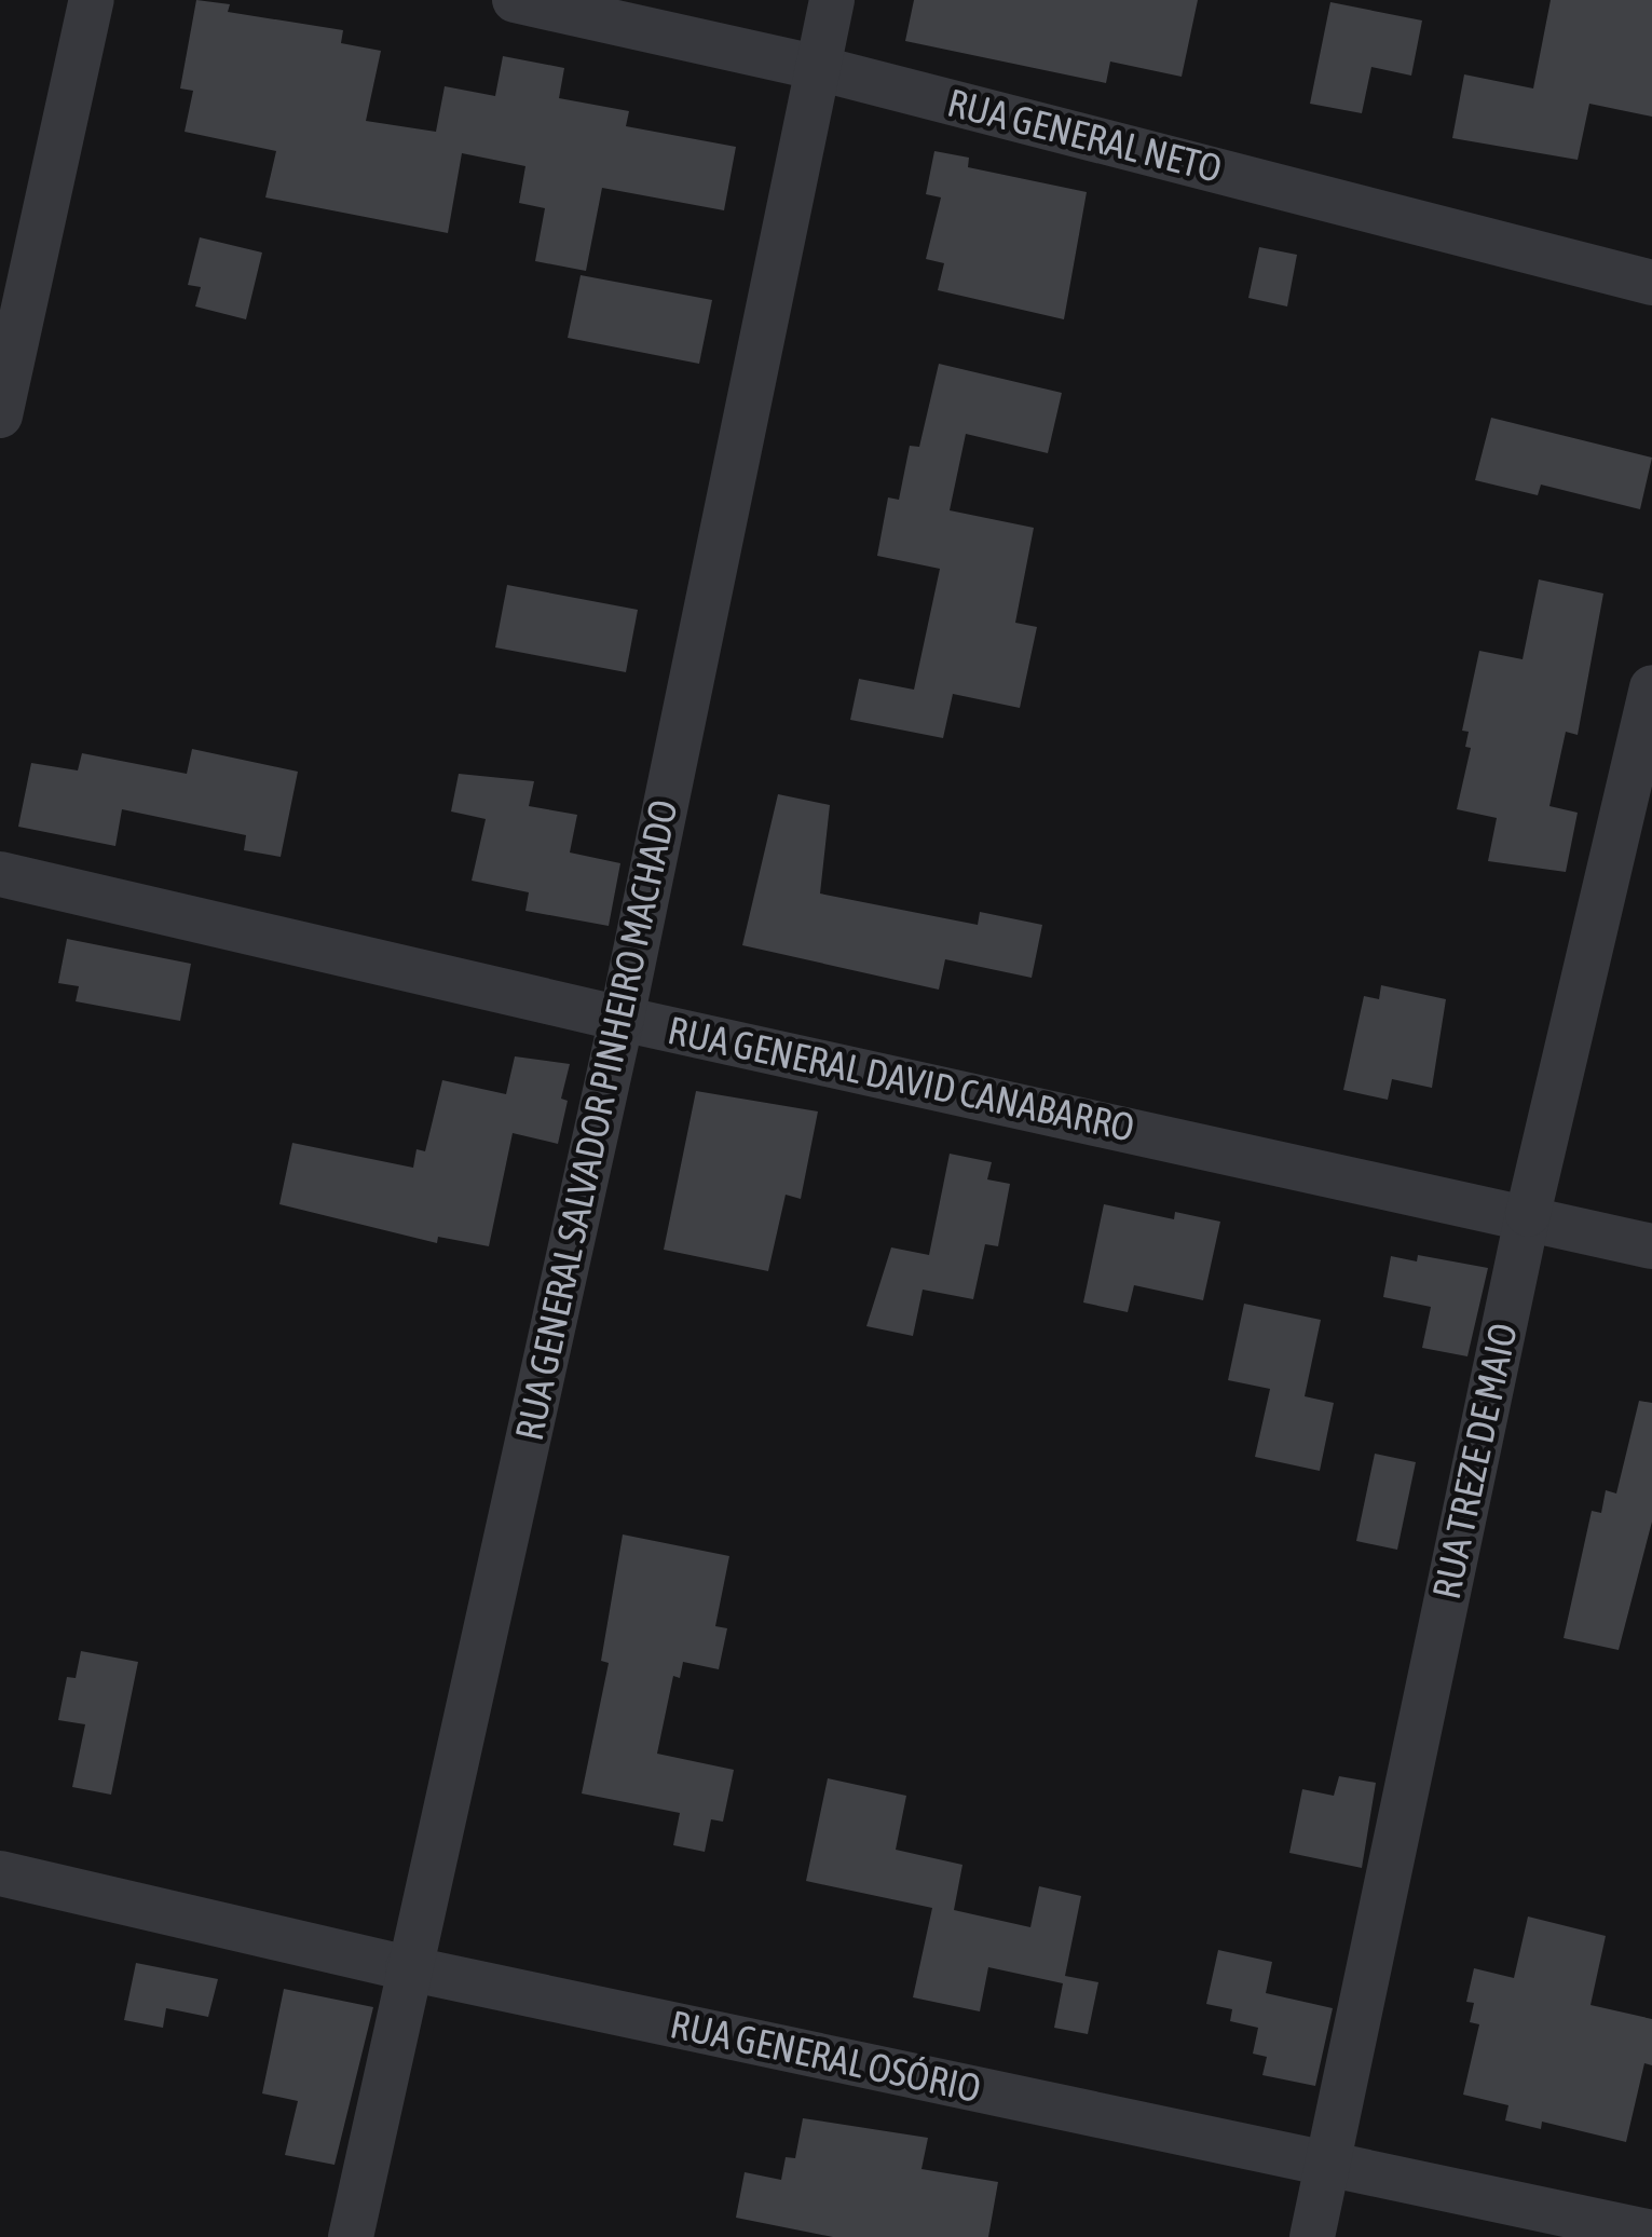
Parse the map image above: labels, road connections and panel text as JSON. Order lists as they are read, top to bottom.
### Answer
{
  "streets": {
    "street": [
      "RUA GENERAL NETO",
      "RUA GENERAL DAVID CANABARRO",
      "RUA GENERAL SALVADOR PINHEIRO MACHADO",
      "RUA TREZE DE MAIO",
      "RUA GENERAL OSÓRIO"
    ]
  },
  "crossings": [
    ["RUA GENERAL NETO", "RUA GENERAL SALVADOR PINHEIRO MACHADO"],
    ["RUA GENERAL DAVID CANABARRO", "RUA GENERAL SALVADOR PINHEIRO MACHADO"],
    ["RUA GENERAL DAVID CANABARRO", "RUA TREZE DE MAIO"],
    ["RUA GENERAL SALVADOR PINHEIRO MACHADO", "RUA GENERAL OSÓRIO"],
    ["RUA TREZE DE MAIO", "RUA GENERAL OSÓRIO"]
  ]
}
